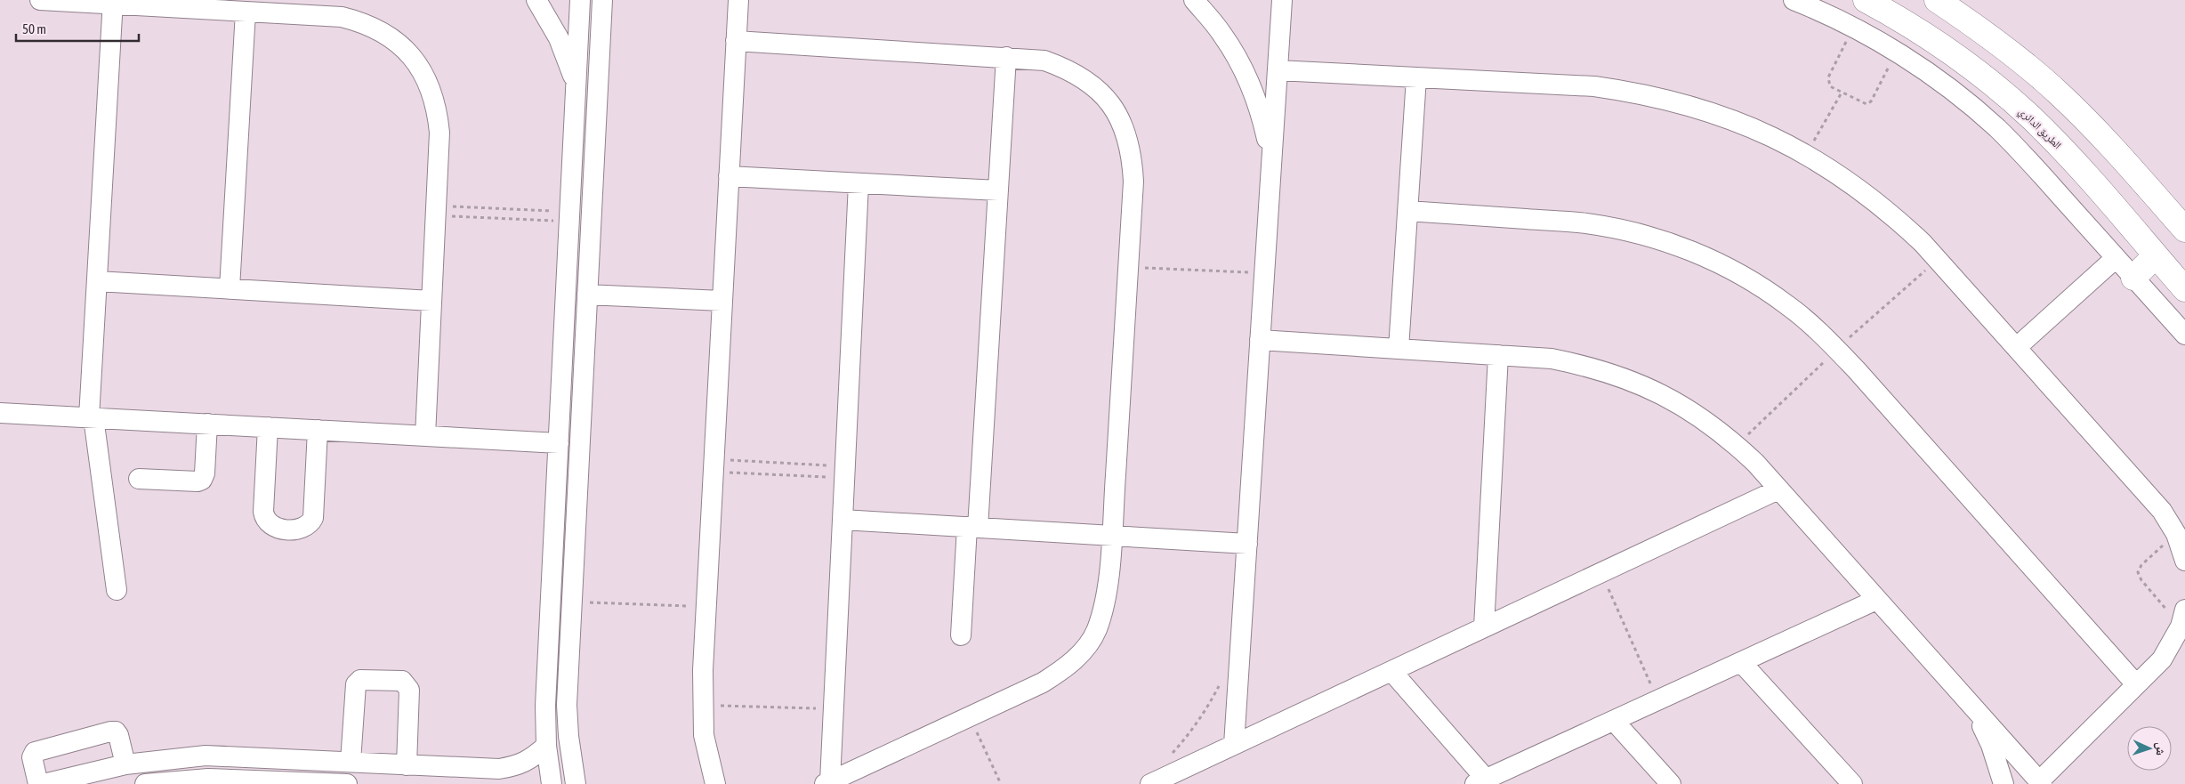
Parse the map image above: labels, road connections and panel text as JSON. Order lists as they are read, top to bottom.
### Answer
{
  "streets": {
    "main road": ["الطريق الدائري"]
  },
  "scale_bar": "50 m",
  "north": "right"
}
